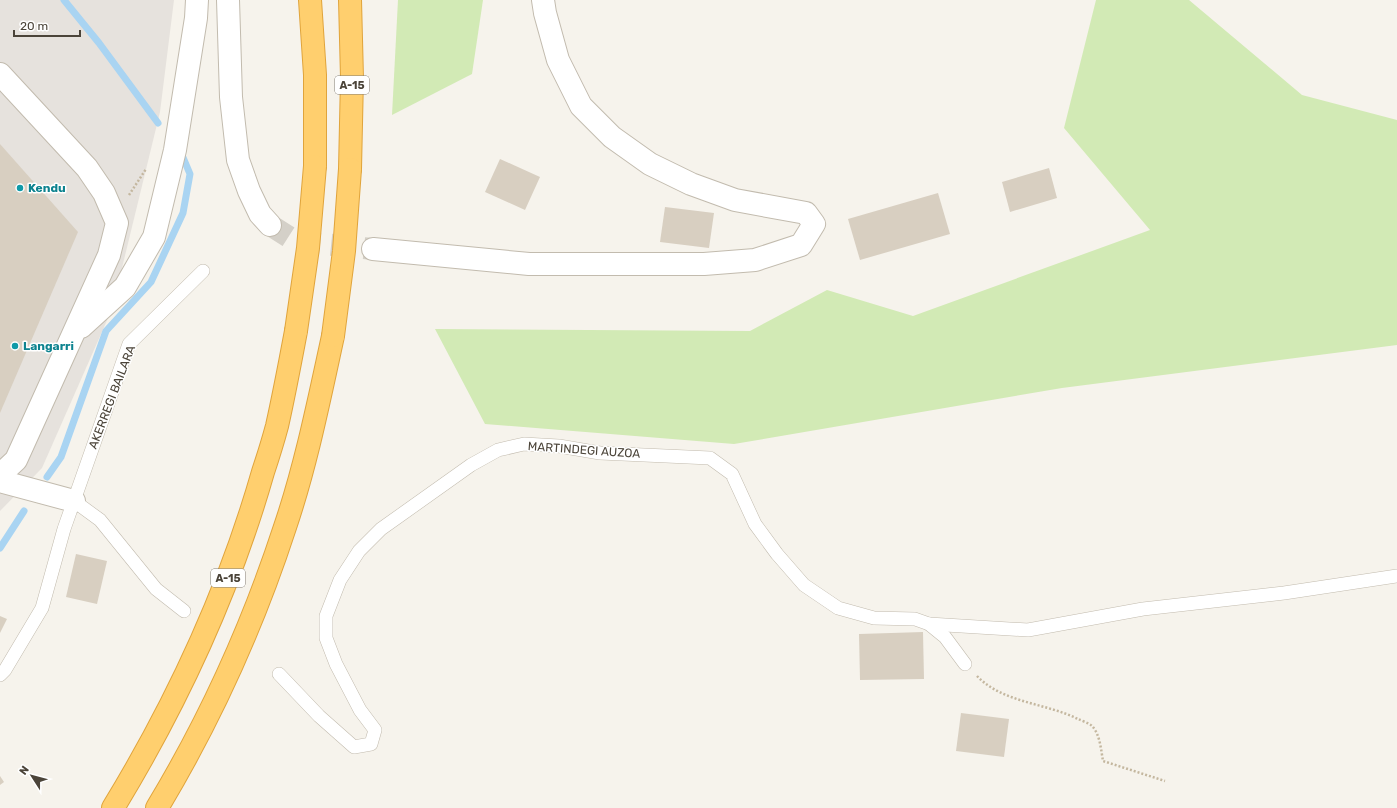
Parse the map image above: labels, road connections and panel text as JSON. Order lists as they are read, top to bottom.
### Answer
{
  "streets": {
    "highway": ["A-15"],
    "lane": ["AKERREGI BAILARA", "MARTINDEGI AUZOA"]
  },
  "places": ["Kendu", "Langarri"],
  "scale_bar": "20 m",
  "north": "top left"
}
